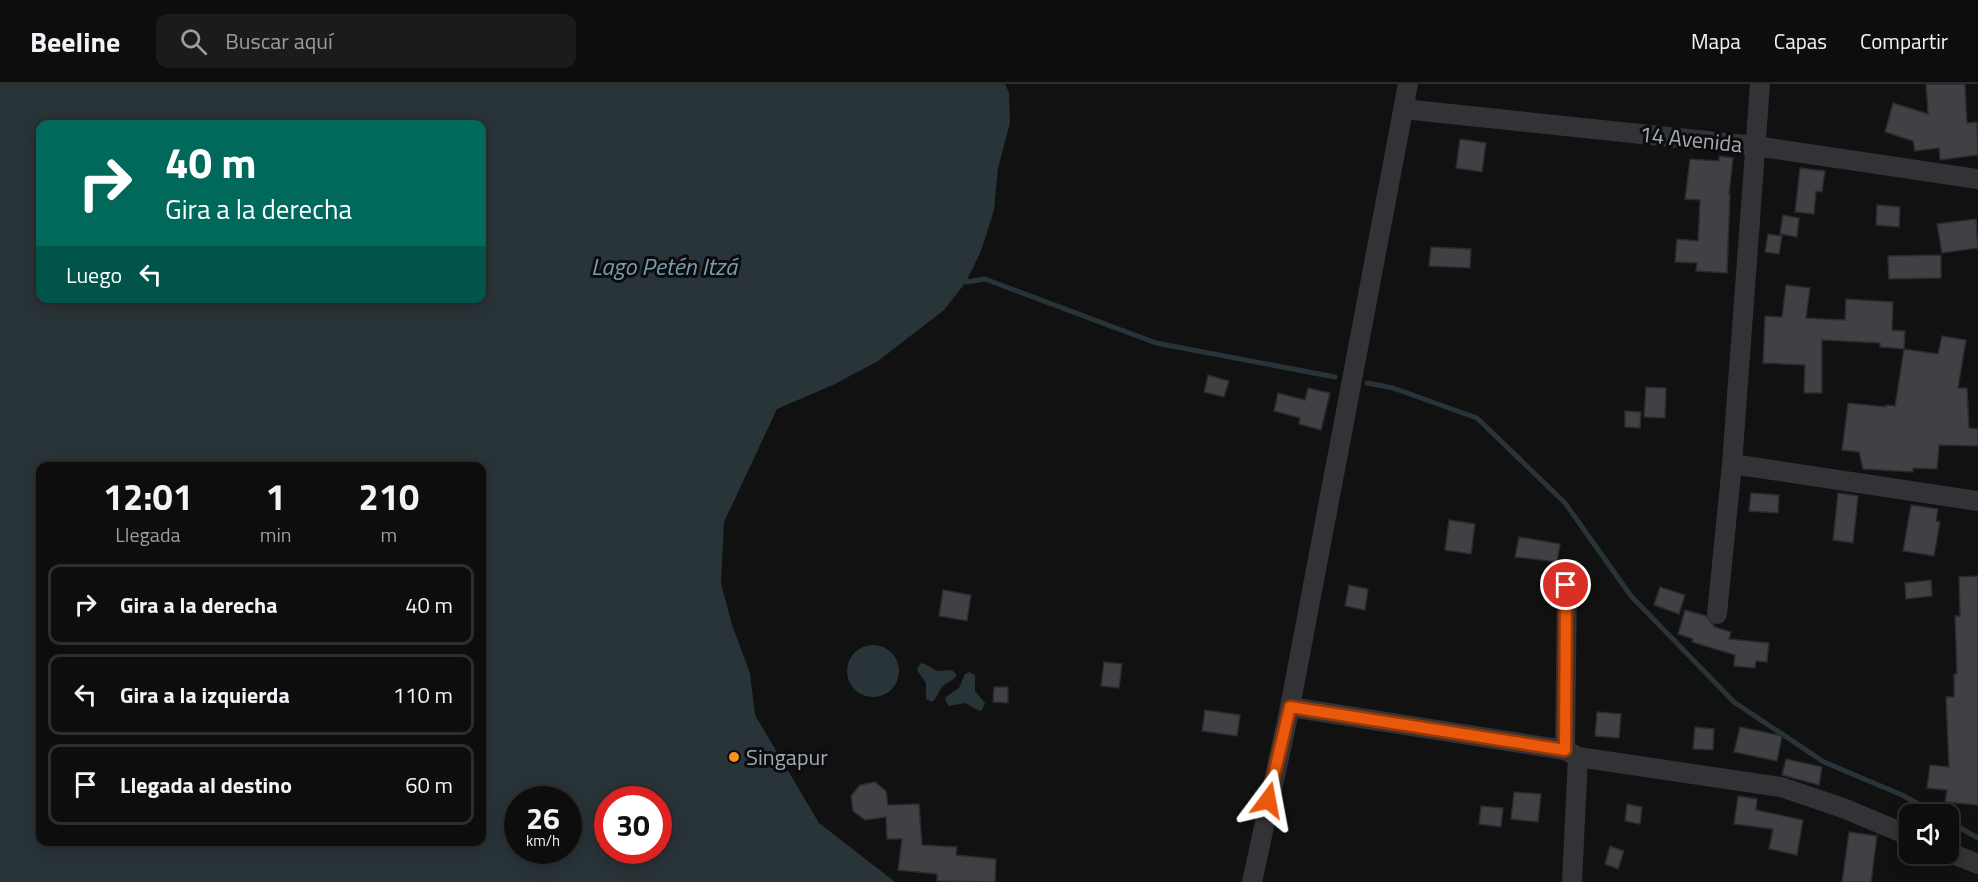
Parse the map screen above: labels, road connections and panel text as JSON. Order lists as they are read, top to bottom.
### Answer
{
  "streets": {
    "street": ["14 Avenida"]
  },
  "water": ["Lago Petén Itzá"],
  "places": ["Singapur"],
  "page": {
    "header": "Beeline",
    "search": "Buscar aquí",
    "nav": ["Mapa", "Capas", "Compartir"],
    "turn": ["40 m", "Gira a la derecha"],
    "then": "Luego",
    "eta": [
      "12:01",
      "Llegada",
      "1",
      "min",
      "210",
      "m"
    ],
    "list": [
      {
        "name": "Gira a la derecha",
        "value": "40 m"
      },
      {
        "name": "Gira a la izquierda",
        "value": "110 m"
      },
      {
        "name": "Llegada al destino",
        "value": "60 m"
      }
    ],
    "speed": "26 km/h",
    "limit": "30"
  }
}
